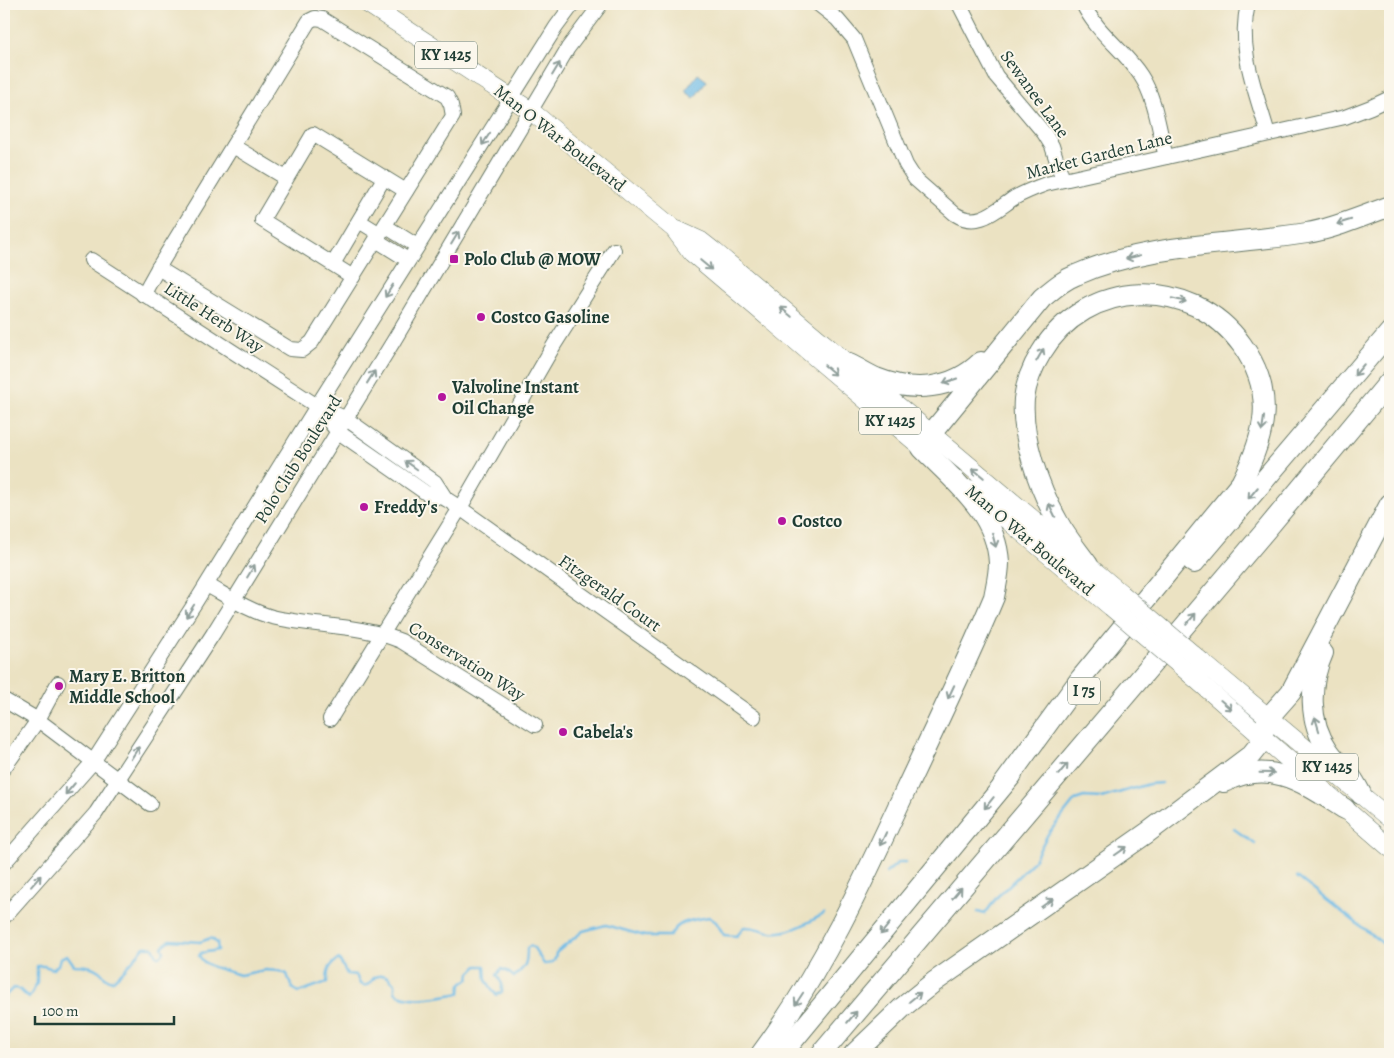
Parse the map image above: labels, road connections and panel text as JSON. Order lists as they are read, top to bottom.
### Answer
{
  "streets": {
    "highway": ["I 75"],
    "main road": ["KY 1425", "Man O War Boulevard"],
    "street": [
      "Sewanee Lane",
      "Market Garden Lane",
      "Little Herb Way",
      "Polo Club Boulevard",
      "Fitzgerald Court",
      "Conservation Way"
    ]
  },
  "crossings": [
    ["Sewanee Lane", "Market Garden Lane"],
    ["Man O War Boulevard", "Polo Club Boulevard"],
    ["Little Herb Way", "Polo Club Boulevard"],
    ["Little Herb Way", "Fitzgerald Court"],
    ["Polo Club Boulevard", "Fitzgerald Court"],
    ["Polo Club Boulevard", "Conservation Way"]
  ],
  "places": {
    "transit": ["Polo Club @ MOW"],
    "other": [
      "Costco Gasoline",
      "Valvoline Instant Oil Change",
      "Freddy's",
      "Costco",
      "Mary E. Britton Middle School",
      "Cabela's"
    ]
  },
  "scale_bar": "100 m"
}
